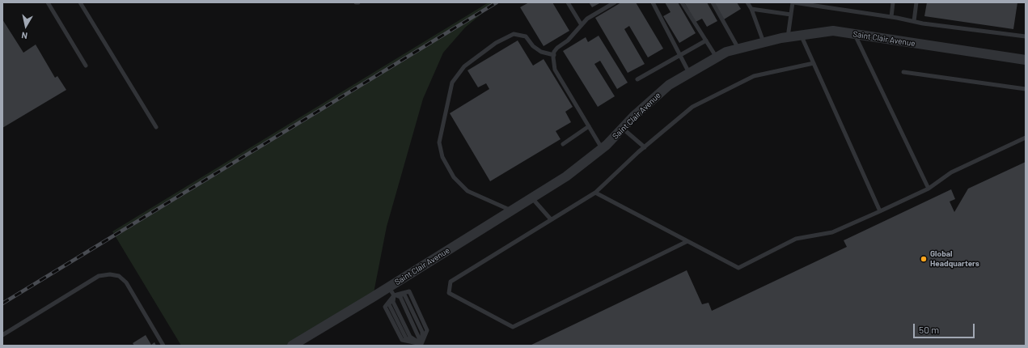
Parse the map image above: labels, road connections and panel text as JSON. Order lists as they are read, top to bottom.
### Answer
{
  "streets": {
    "street": ["Saint Clair Avenue"]
  },
  "places": ["Global Headquarters"],
  "scale_bar": "50 m",
  "north": "bottom"
}
